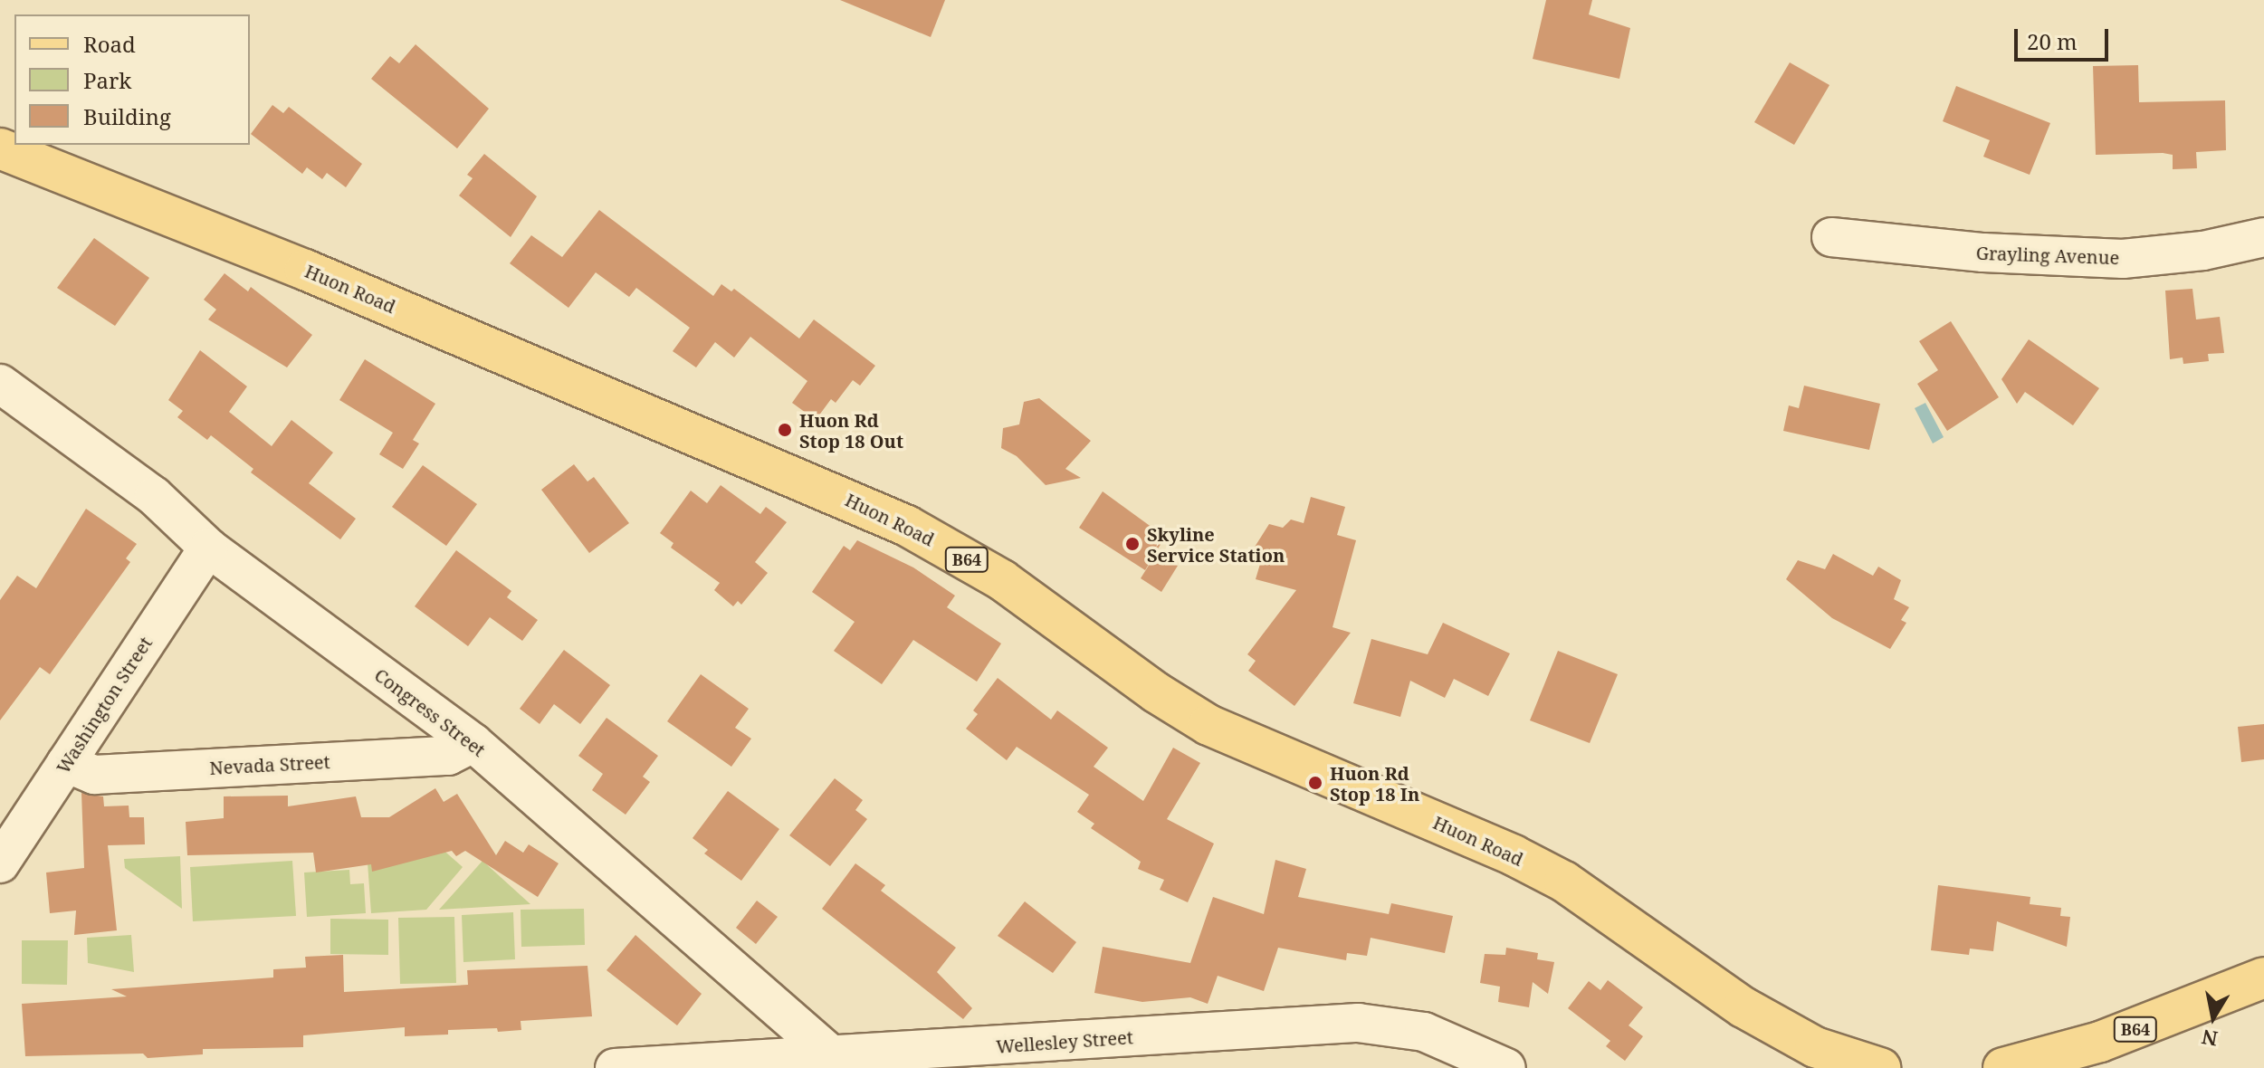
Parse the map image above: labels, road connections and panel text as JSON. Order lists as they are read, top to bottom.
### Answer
{
  "streets": {
    "main road": ["Huon Road", "B64"],
    "street": [
      "Grayling Avenue",
      "Washington Street",
      "Congress Street",
      "Nevada Street",
      "Wellesley Street"
    ]
  },
  "crossings": [
    ["Washington Street", "Congress Street"],
    ["Washington Street", "Nevada Street"],
    ["Congress Street", "Nevada Street"],
    ["Congress Street", "Wellesley Street"]
  ],
  "places": ["Huon Rd Stop 18 Out", "Skyline Service Station", "Huon Rd Stop 18 In"],
  "legend": ["Road", "Park", "Building"],
  "scale_bar": "20 m",
  "north": "bottom"
}
